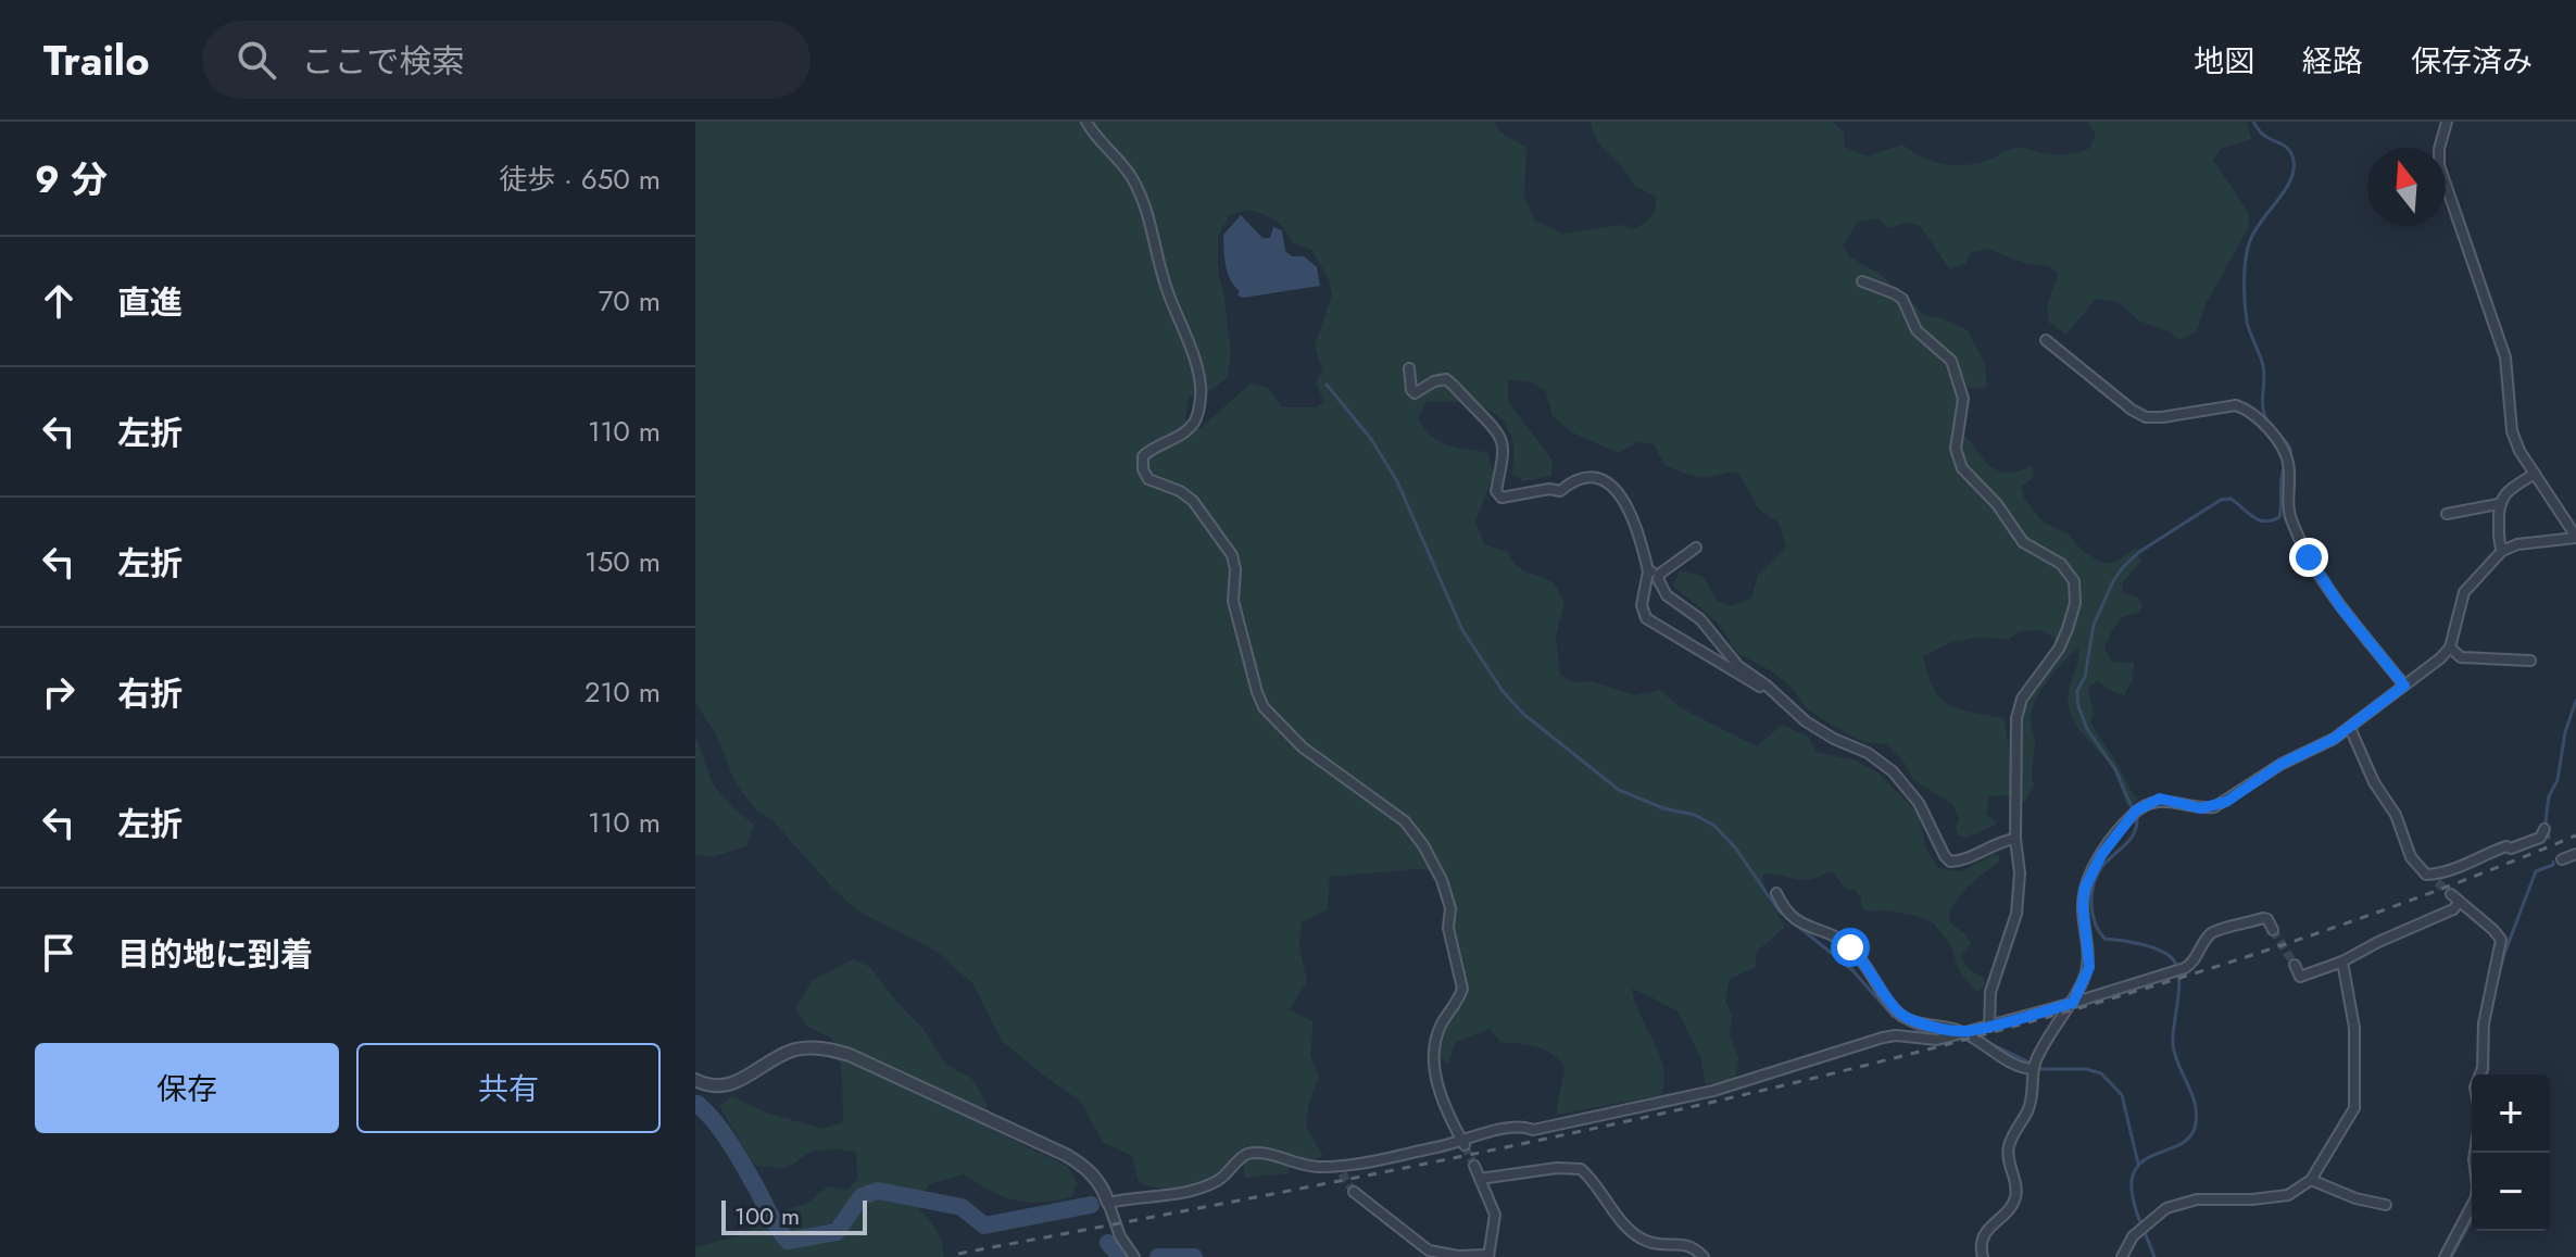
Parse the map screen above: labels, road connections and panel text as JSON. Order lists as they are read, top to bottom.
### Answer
{
  "scale_bar": "100 m",
  "north": "top",
  "page": {
    "header": "Trailo",
    "search": "ここで検索",
    "nav": ["地図", "経路", "保存済み"],
    "heading": ["9 分", "徒歩 · 650 m"],
    "list": [
      ["直進", "70 m"],
      ["左折", "110 m"],
      ["左折", "150 m"],
      ["右折", "210 m"],
      ["左折", "110 m"],
      "目的地に到着"
    ],
    "buttons": ["保存", "共有"],
    "map_buttons": ["+", "−"],
    "scale": "100 m"
  }
}
